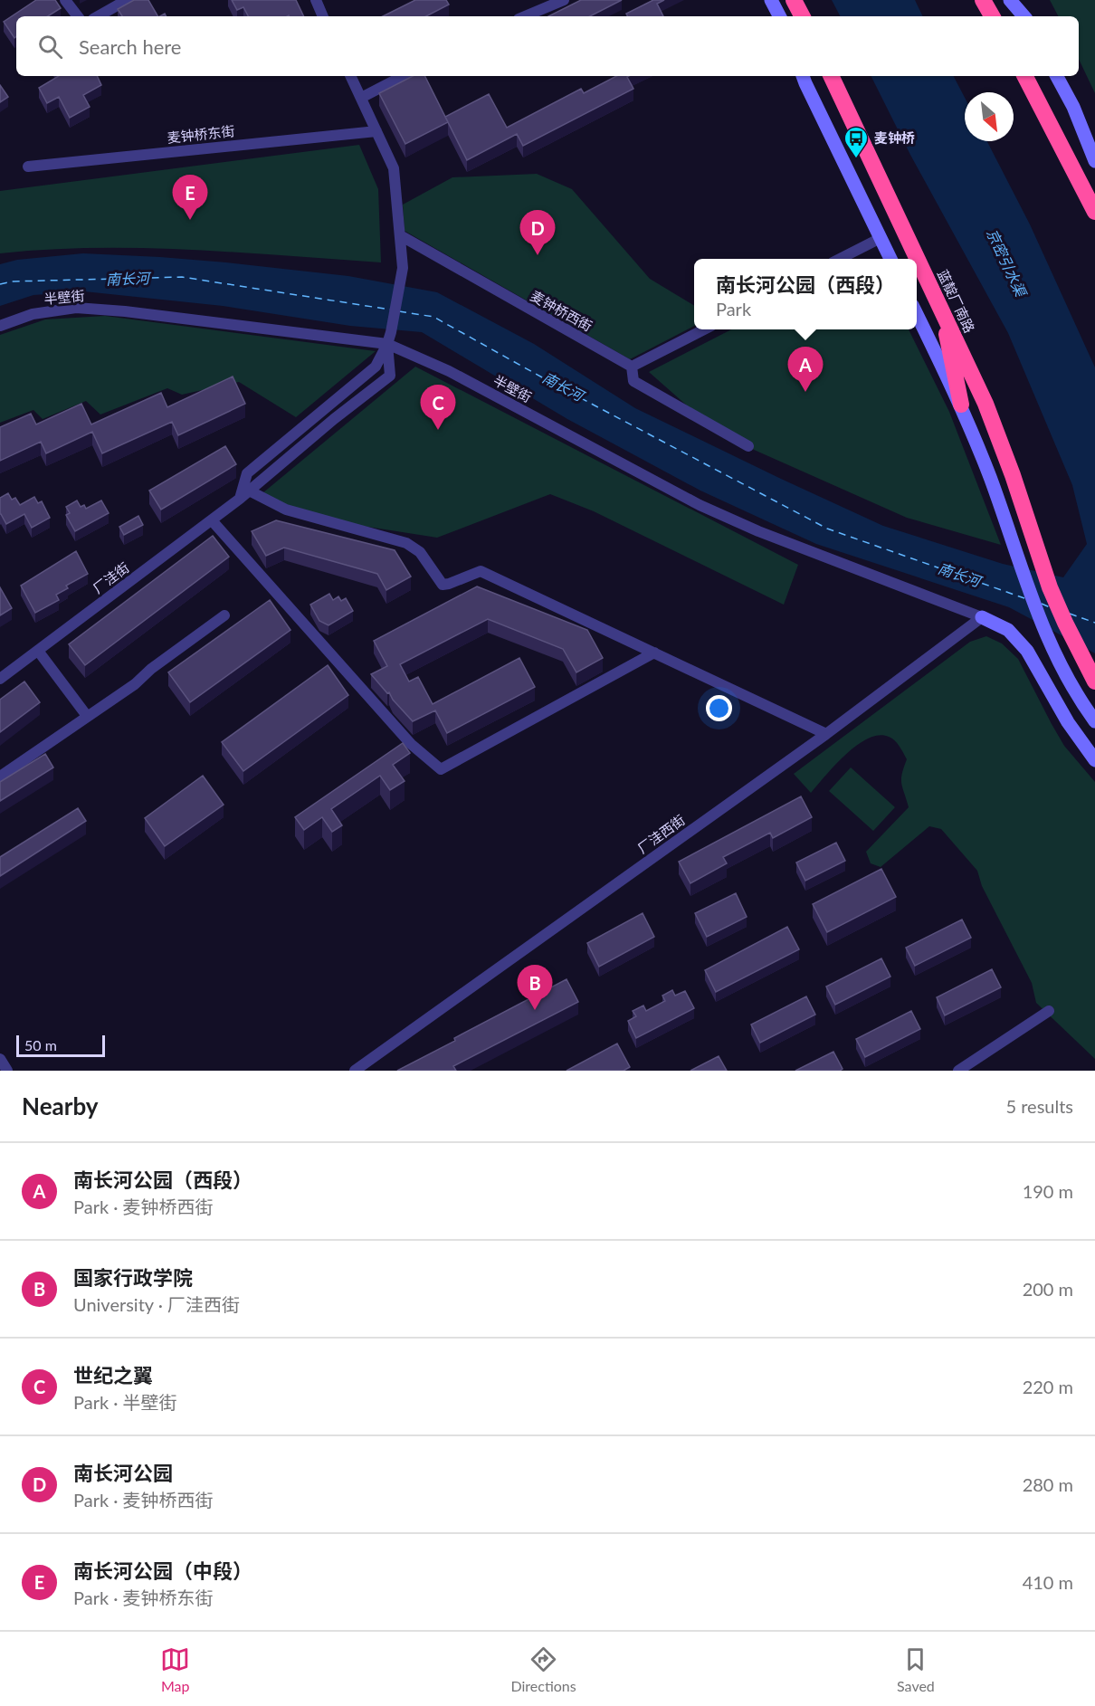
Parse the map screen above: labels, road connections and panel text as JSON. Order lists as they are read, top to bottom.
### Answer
{
  "streets": {
    "highway": ["蓝靛厂南路"],
    "street": [
      "麦钟桥东街",
      "半壁街",
      "麦钟桥西街",
      "厂洼街",
      "厂洼西街"
    ]
  },
  "crossings": [
    ["半壁街", "厂洼街"],
    ["半壁街", "厂洼西街"]
  ],
  "water": ["京密引水渠", "南长河"],
  "places": {
    "bus stop": ["麦钟桥"]
  },
  "scale_bar": "50 m",
  "north": "bottom right",
  "page": {
    "search": "Search here",
    "pins": [
      "E",
      "D",
      "A",
      "C",
      "B"
    ],
    "popup": ["南长河公园（西段）", "Park"],
    "scale": "50 m",
    "heading": ["Nearby", "5 results"],
    "list": [
      {
        "mark": "A",
        "name": "南长河公园（西段）",
        "note": "Park · 麦钟桥西街",
        "value": "190 m"
      },
      {
        "mark": "B",
        "name": "国家行政学院",
        "note": "University · 厂洼西街",
        "value": "200 m"
      },
      {
        "mark": "C",
        "name": "世纪之翼",
        "note": "Park · 半壁街",
        "value": "220 m"
      },
      {
        "mark": "D",
        "name": "南长河公园",
        "note": "Park · 麦钟桥西街",
        "value": "280 m"
      },
      {
        "mark": "E",
        "name": "南长河公园（中段）",
        "note": "Park · 麦钟桥东街",
        "value": "410 m"
      }
    ],
    "nav": ["Map", "Directions", "Saved"]
  }
}
